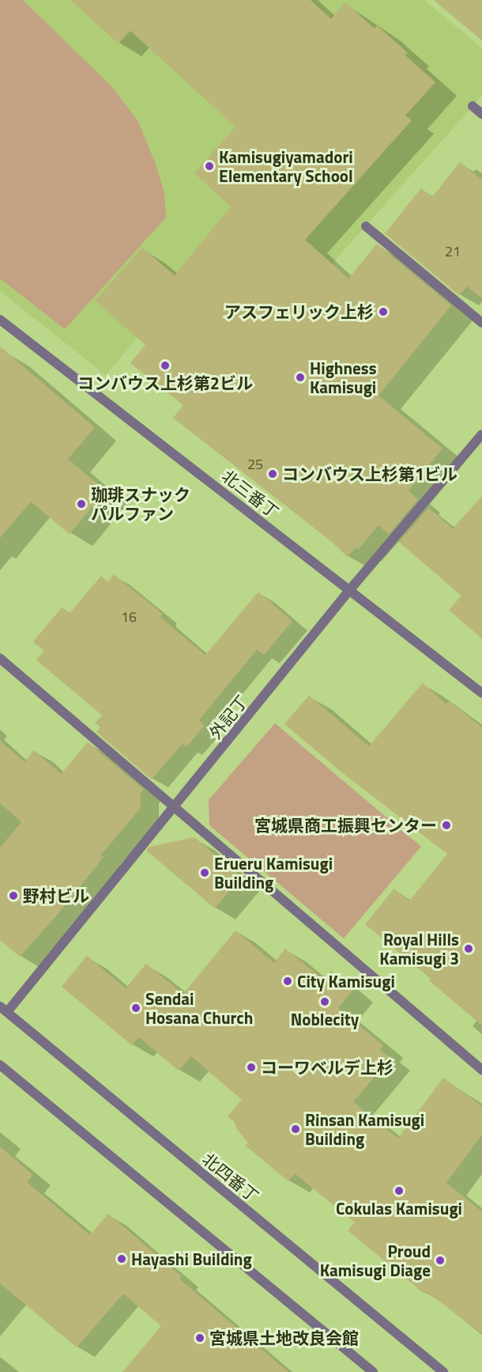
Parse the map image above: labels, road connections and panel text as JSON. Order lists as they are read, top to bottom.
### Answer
{
  "streets": {
    "street": ["北三番丁", "外記丁", "北四番丁"]
  },
  "crossings": [
    ["北三番丁", "外記丁"],
    ["外記丁", "北四番丁"]
  ],
  "places": [
    "Kamisugiyamadori Elementary School",
    "アスフェリック上杉",
    "コンバウス上杉第2ビル",
    "Highness Kamisugi",
    "コンバウス上杉第1ビル",
    "珈琲スナック パルファン",
    "宮城県商工振興センター",
    "Erueru Kamisugi Building",
    "野村ビル",
    "Royal Hills Kamisugi 3",
    "City Kamisugi",
    "Noblecity",
    "Sendai Hosana Church",
    "コーワベルデ上杉",
    "Rinsan Kamisugi Building",
    "Cokulas Kamisugi",
    "Hayashi Building",
    "Proud Kamisugi Diage",
    "宮城県土地改良会館"
  ],
  "house_numbers": ["21", "25", "16"]
}
